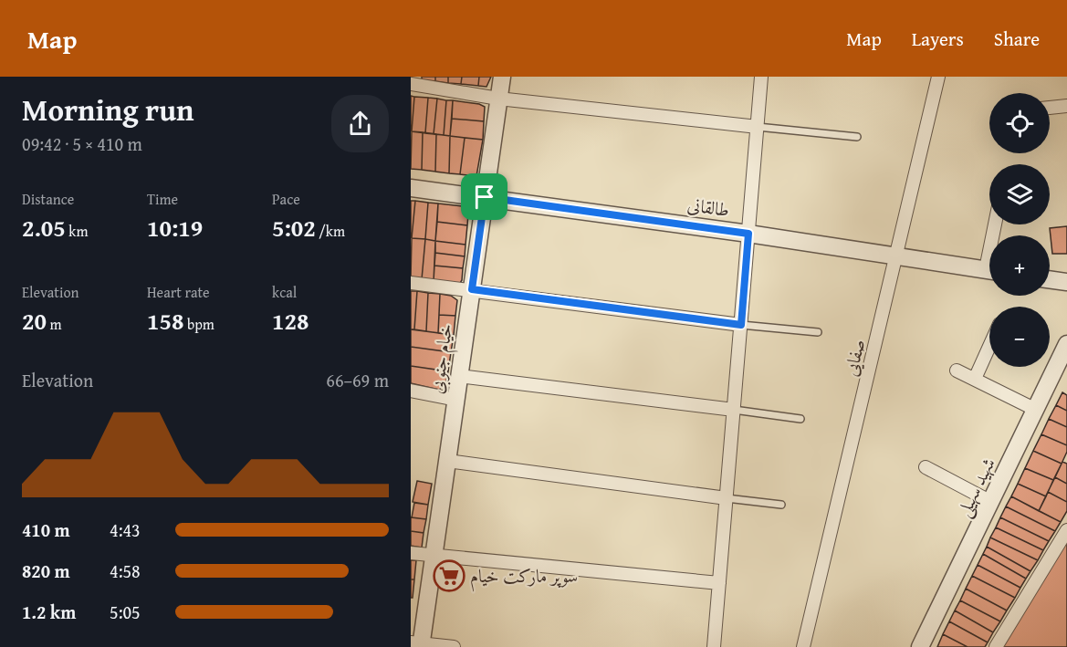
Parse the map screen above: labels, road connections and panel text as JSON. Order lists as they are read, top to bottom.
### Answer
{
  "streets": {
    "street": [
      "طالقانی",
      "صفایی",
      "خیام جنوبی",
      "شهید سهیلی"
    ]
  },
  "crossings": [
    ["طالقانی", "صفایی"],
    ["طالقانی", "خیام جنوبی"]
  ],
  "places": {
    "supermarket": ["سوپر مارکت خیام"]
  },
  "page": {
    "header": "Map",
    "nav": ["Map", "Layers", "Share"],
    "heading": ["Morning run", "09:42 · 5 × 410 m"],
    "map_buttons": ["+", "−"],
    "stats": [
      ["Distance", "2.05 km"],
      ["Time", "10:19"],
      ["Pace", "5:02 /km"],
      ["Elevation", "20 m"],
      ["Heart rate", "158 bpm"],
      ["kcal", "128"]
    ],
    "chart": ["Elevation", "66–69 m"],
    "list": [
      {
        "name": "410 m",
        "note": "4:43"
      },
      {
        "name": "820 m",
        "note": "4:58"
      },
      {
        "name": "1.2 km",
        "note": "5:05"
      }
    ]
  }
}
